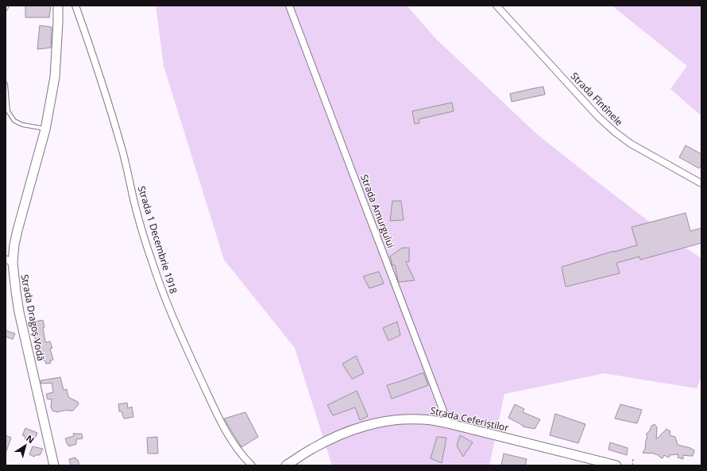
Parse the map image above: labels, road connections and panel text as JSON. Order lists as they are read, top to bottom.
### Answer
{
  "streets": {
    "main road": ["Strada Dragoș Vodă", "Strada Ceferiștilor"],
    "street": ["Strada Fîntînele", "Strada Amurgului", "Strada 1 Decembrie 1918"]
  },
  "crossings": [
    ["Strada Amurgului", "Strada Ceferiștilor"]
  ],
  "north": "top right"
}
